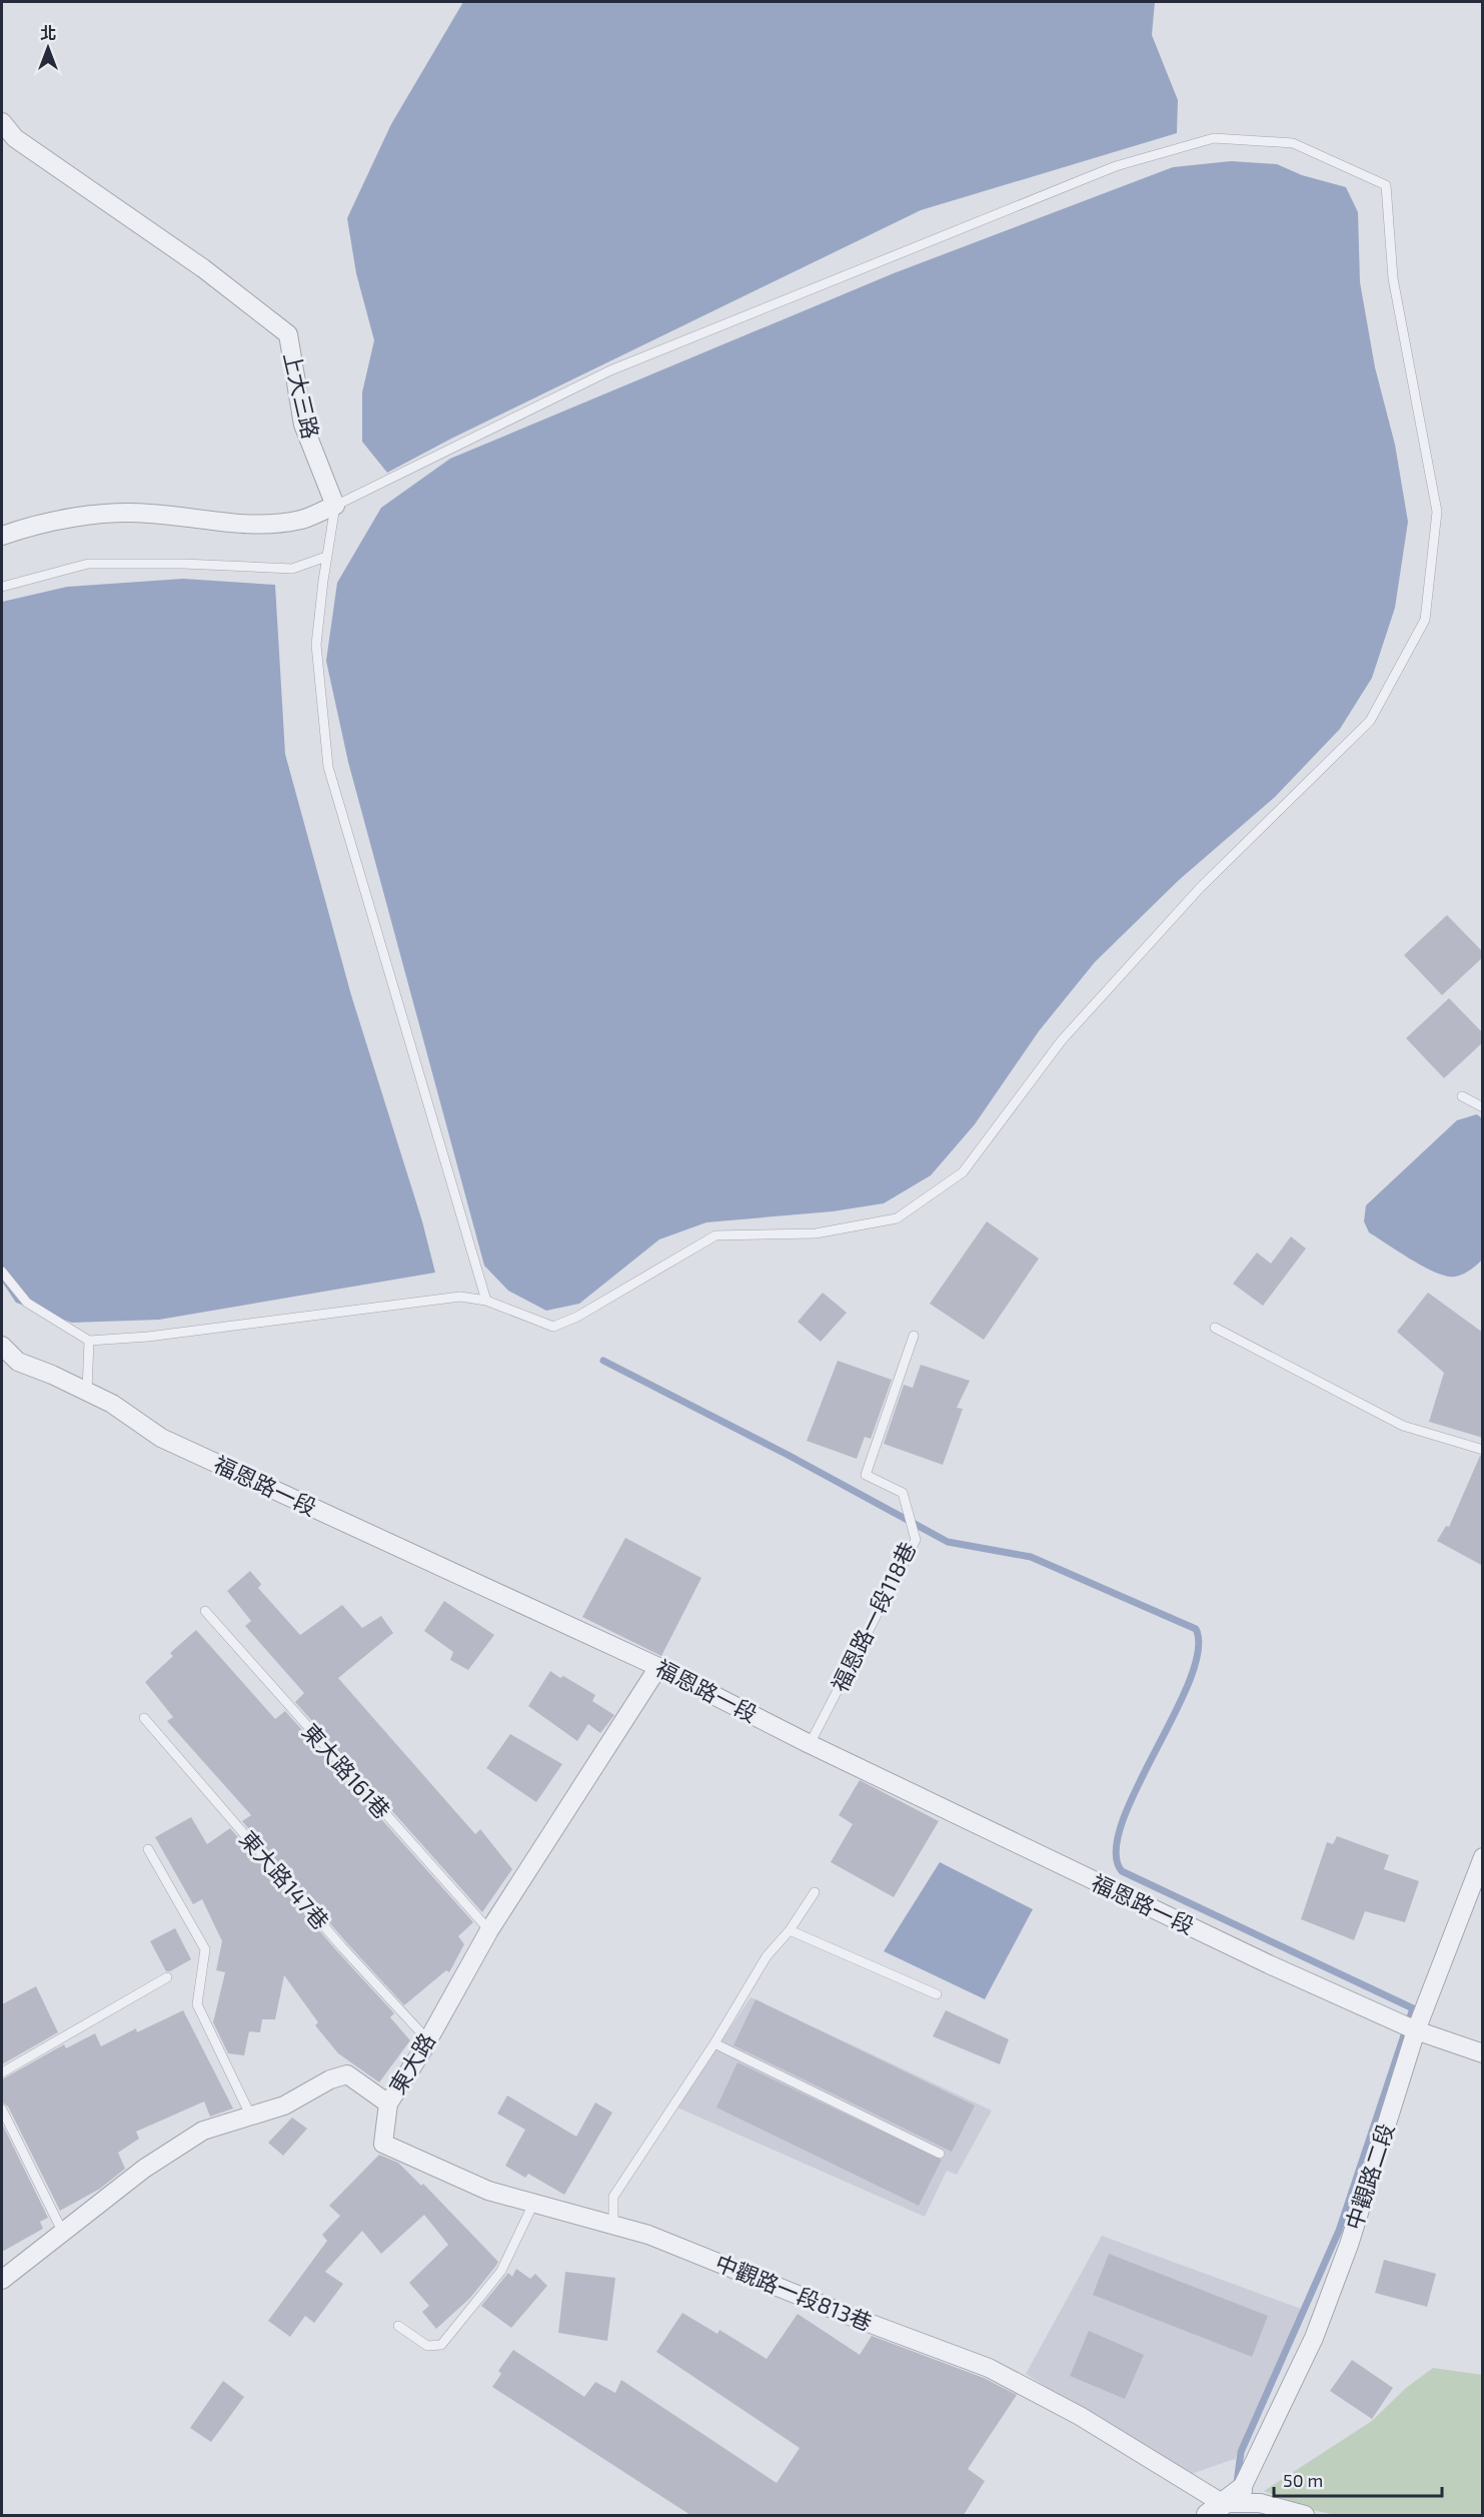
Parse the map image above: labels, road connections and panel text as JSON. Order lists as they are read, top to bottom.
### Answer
{
  "streets": {
    "street": [
      "上大三路",
      "福恩路一段",
      "東大路",
      "中觀路二段",
      "中觀路一段813巷"
    ],
    "lane": ["福恩路一段118巷", "東大路161巷", "東大路147巷"]
  },
  "crossings": [
    ["福恩路一段", "福恩路一段118巷"],
    ["福恩路一段", "東大路"],
    ["福恩路一段", "中觀路二段"],
    ["東大路161巷", "東大路"],
    ["東大路147巷", "東大路"],
    ["東大路", "中觀路一段813巷"]
  ],
  "scale_bar": "50 m",
  "north": "top"
}
